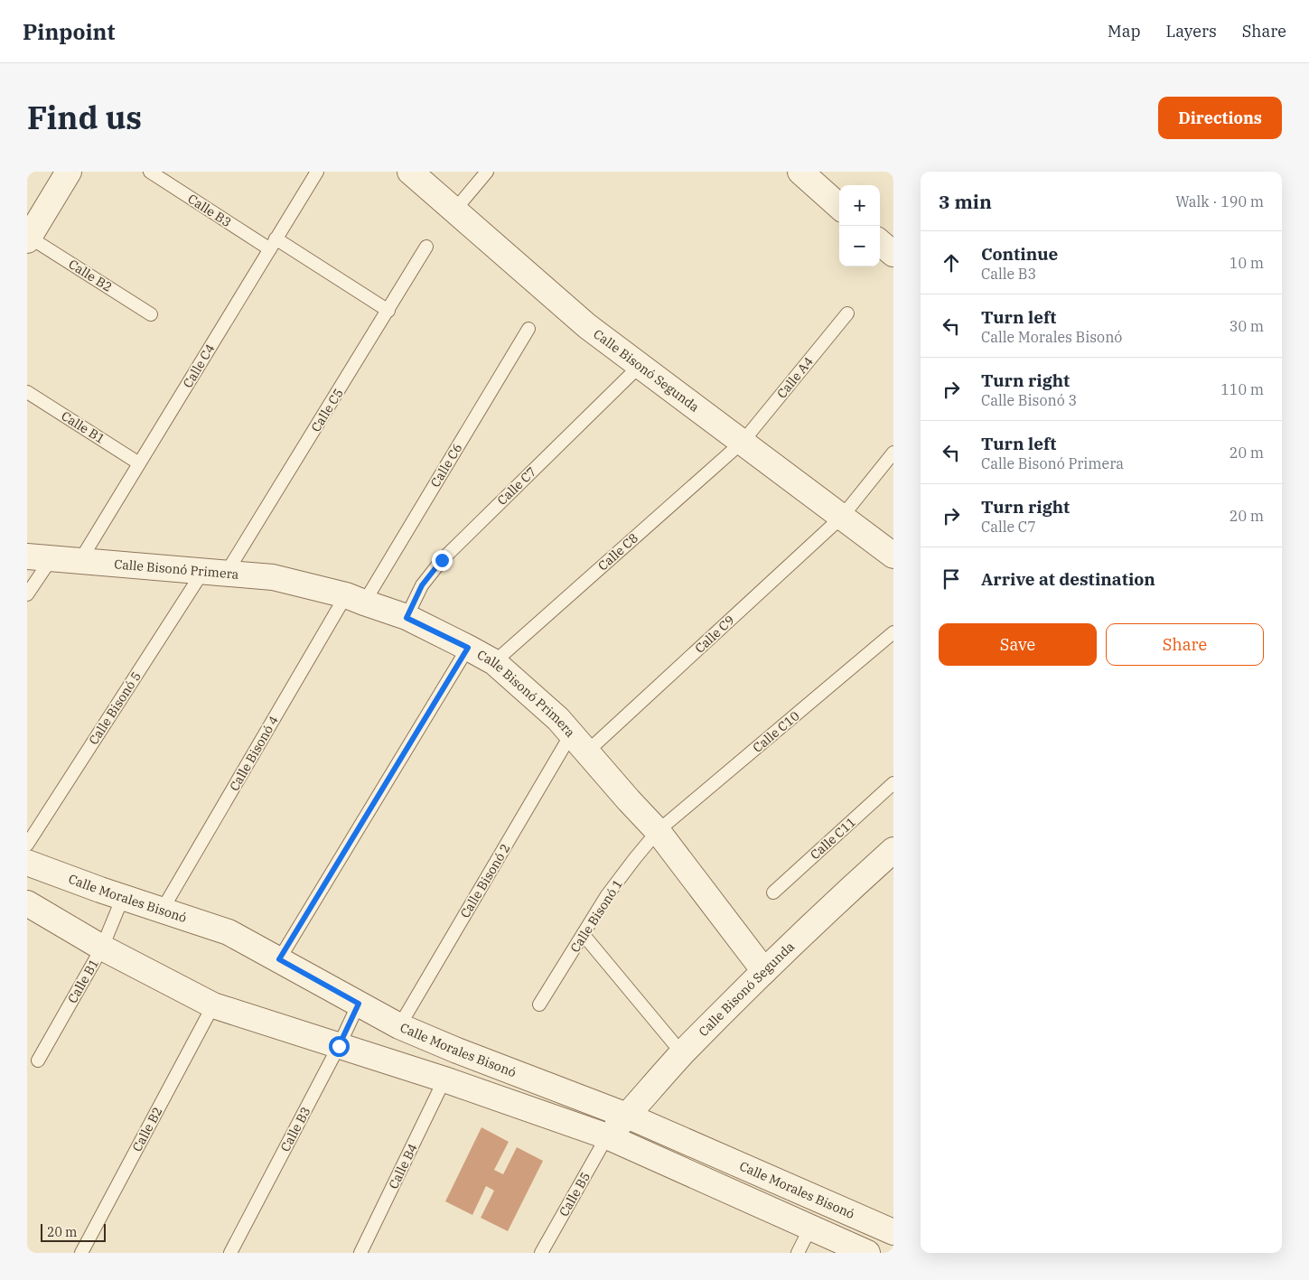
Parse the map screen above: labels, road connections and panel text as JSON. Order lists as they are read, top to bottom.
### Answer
{
  "streets": {
    "street": ["Calle Bisonó Segunda", "Calle Bisonó Primera", "Calle Morales Bisonó"],
    "lane": [
      "Calle B3",
      "Calle B2",
      "Calle C4",
      "Calle A4",
      "Calle C5",
      "Calle B1",
      "Calle C6",
      "Calle C7",
      "Calle C8",
      "Calle C9",
      "Calle Bisonó 5",
      "Calle C10",
      "Calle Bisonó 4",
      "Calle C11",
      "Calle Bisonó 2",
      "Calle Bisonó 1",
      "Calle B4",
      "Calle B5"
    ]
  },
  "crossings": [
    ["Calle B3", "Calle C4"],
    ["Calle B3", "Calle C5"],
    ["Calle B3", "Calle Morales Bisonó"],
    ["Calle C4", "Calle B1"],
    ["Calle C4", "Calle Bisonó Primera"],
    ["Calle Bisonó Segunda", "Calle A4"],
    ["Calle Bisonó Segunda", "Calle C7"],
    ["Calle Bisonó Segunda", "Calle C8"],
    ["Calle Bisonó Segunda", "Calle Bisonó Primera"],
    ["Calle Bisonó Segunda", "Calle C9"],
    ["Calle Bisonó Segunda", "Calle Morales Bisonó"],
    ["Calle Bisonó Segunda", "Calle B5"],
    ["Calle A4", "Calle C8"],
    ["Calle C5", "Calle Bisonó Primera"],
    ["Calle C5", "Calle Bisonó 5"],
    ["Calle B1", "Calle Morales Bisonó"],
    ["Calle C6", "Calle Bisonó Primera"],
    ["Calle C6", "Calle Bisonó 4"],
    ["Calle C7", "Calle Bisonó Primera"],
    ["Calle C8", "Calle Bisonó Primera"],
    ["Calle Bisonó Primera", "Calle C9"],
    ["Calle Bisonó Primera", "Calle Bisonó 5"],
    ["Calle Bisonó Primera", "Calle C10"],
    ["Calle Bisonó Primera", "Calle Bisonó 4"],
    ["Calle Bisonó Primera", "Calle Bisonó 2"],
    ["Calle Bisonó Primera", "Calle Bisonó 1"],
    ["Calle C9", "Calle Bisonó 2"],
    ["Calle C10", "Calle Bisonó 1"],
    ["Calle Bisonó 4", "Calle Morales Bisonó"],
    ["Calle Bisonó 2", "Calle Morales Bisonó"]
  ],
  "scale_bar": "20 m",
  "page": {
    "header": "Pinpoint",
    "nav": ["Map", "Layers", "Share"],
    "title": "Find us",
    "buttons": [
      "Directions",
      ["Save", "Share"]
    ],
    "heading": ["3 min", "Walk · 190 m"],
    "map_buttons": ["+", "−"],
    "list": [
      ["Continue", "Calle B3", "10 m"],
      ["Turn left", "Calle Morales Bisonó", "30 m"],
      ["Turn right", "Calle Bisonó 3", "110 m"],
      ["Turn left", "Calle Bisonó Primera", "20 m"],
      ["Turn right", "Calle C7", "20 m"],
      "Arrive at destination"
    ],
    "scale": "20 m"
  }
}
